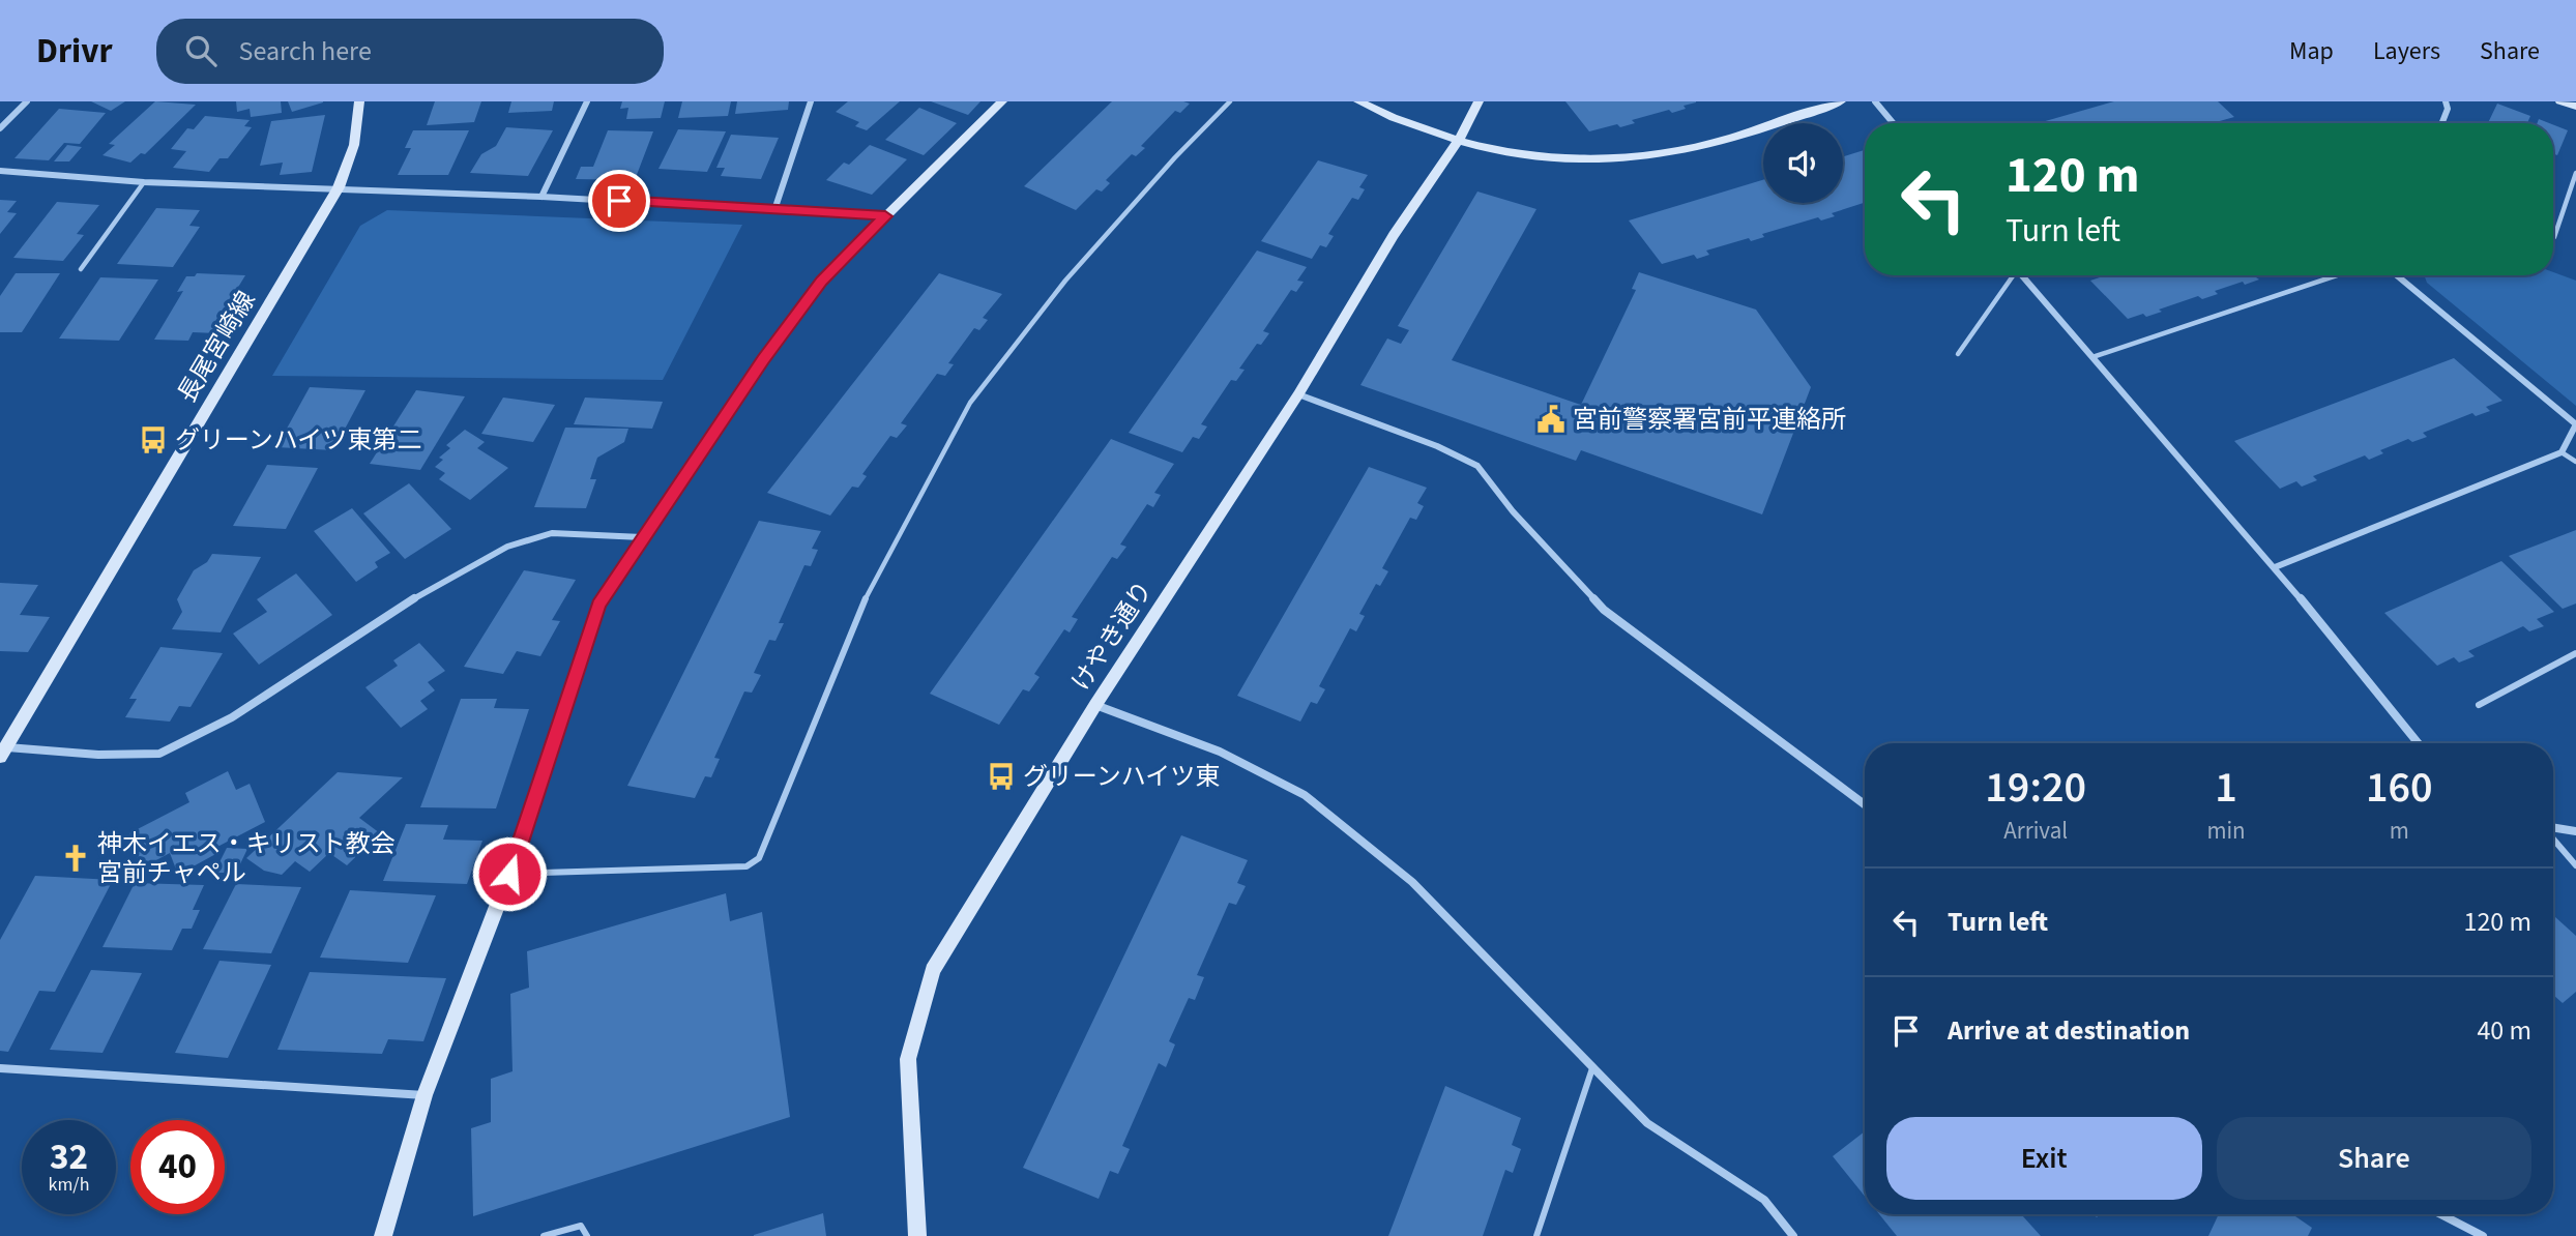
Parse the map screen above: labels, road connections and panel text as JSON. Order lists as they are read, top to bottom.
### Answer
{
  "streets": {
    "street": ["長尾宮崎線", "けやき通り"]
  },
  "places": {
    "public building": ["宮前警察署宮前平連絡所"],
    "bus stop": ["グリーンハイツ東第二", "グリーンハイツ東"],
    "church": ["神木イエス・キリスト教会 宮前チャペル"]
  },
  "page": {
    "header": "Drivr",
    "search": "Search here",
    "nav": ["Map", "Layers", "Share"],
    "turn": ["120 m", "Turn left"],
    "eta": [
      "19:20",
      "Arrival",
      "1",
      "min",
      "160",
      "m"
    ],
    "list": [
      {
        "name": "Turn left",
        "value": "120 m"
      },
      {
        "name": "Arrive at destination",
        "value": "40 m"
      }
    ],
    "buttons": ["Exit", "Share"],
    "speed": "32 km/h",
    "limit": "40"
  }
}
